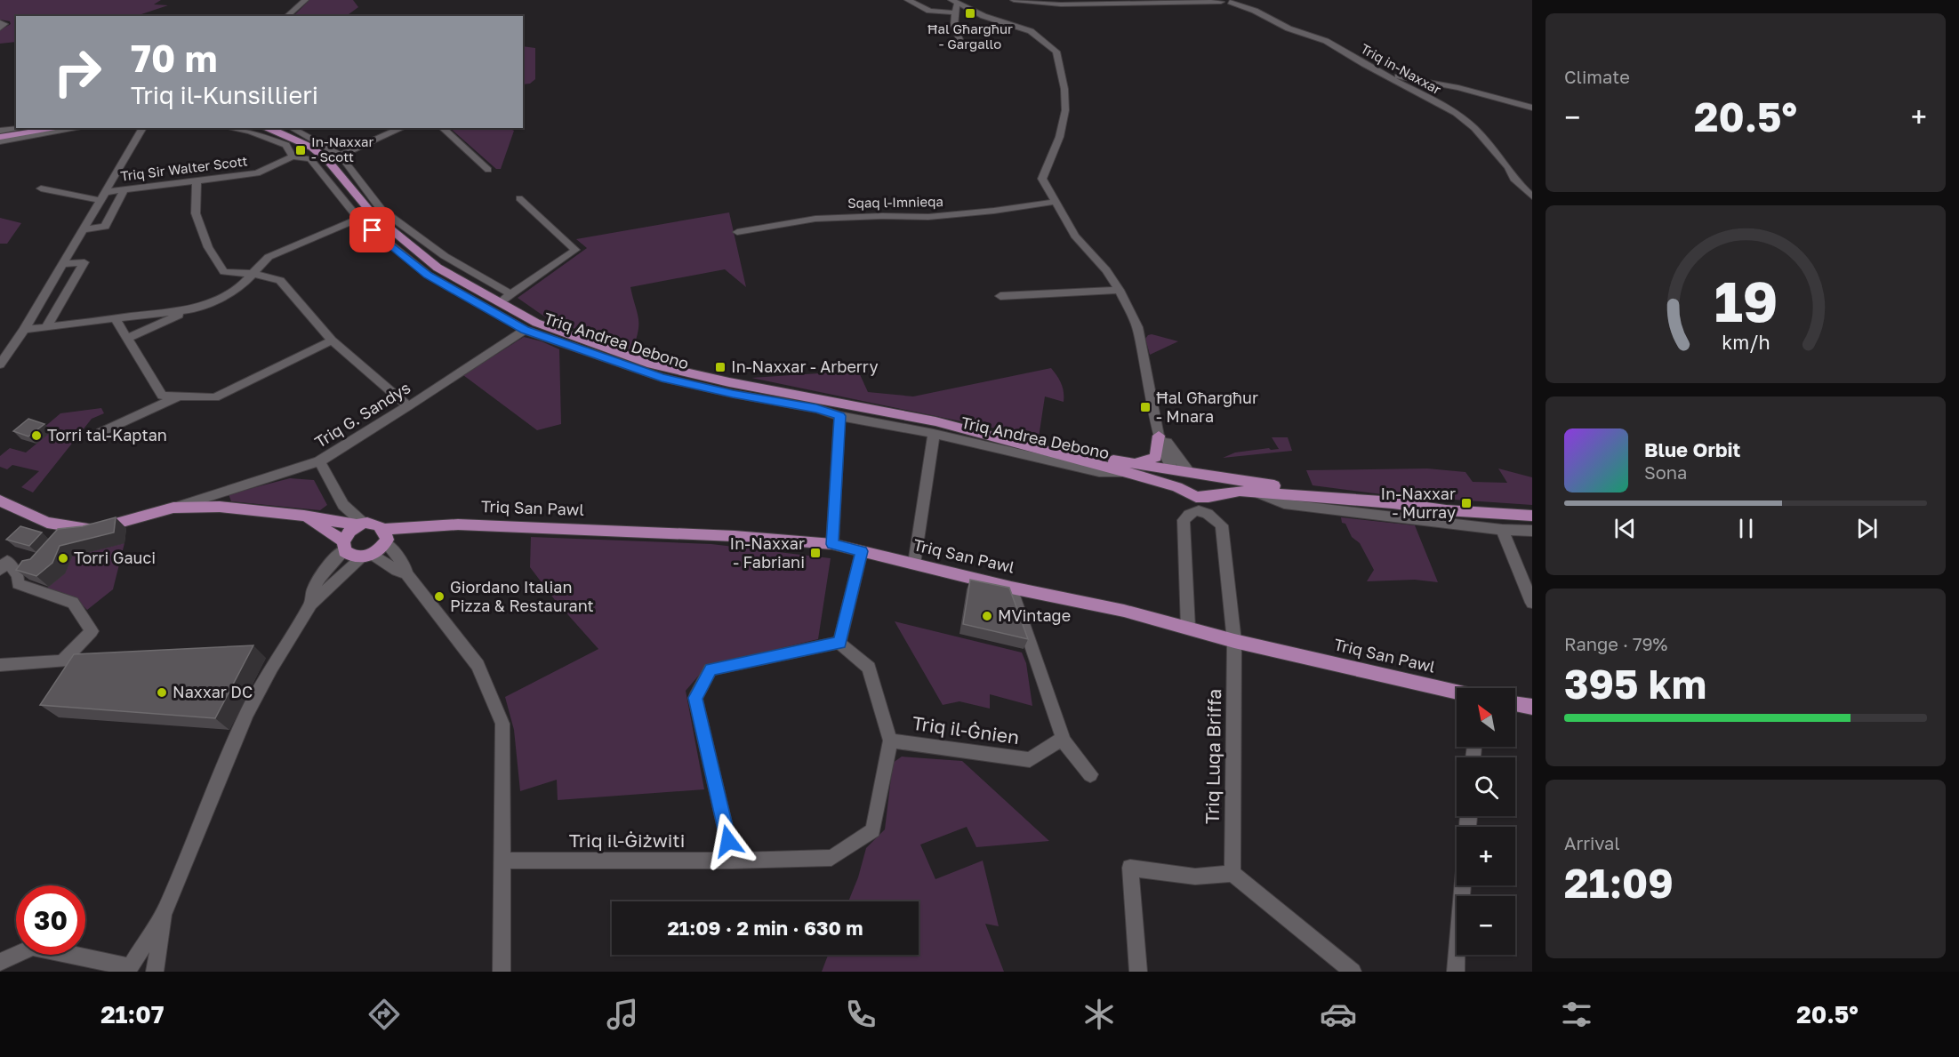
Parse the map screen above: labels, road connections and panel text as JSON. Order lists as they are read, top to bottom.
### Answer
{
  "streets": {
    "main road": ["Triq Andrea Debono", "Triq San Pawl"],
    "street": [
      "Triq in-Naxxar",
      "Triq Sir Walter Scott",
      "Sqaq l-Imnieqa",
      "Triq G. Sandys",
      "Triq il-Ġnien",
      "Triq Luqa Briffa",
      "Triq il-Ġiżwiti"
    ]
  },
  "crossings": [
    ["Triq Sir Walter Scott", "Triq Andrea Debono"],
    ["Triq Andrea Debono", "Triq G. Sandys"],
    ["Triq San Pawl", "Triq Luqa Briffa"],
    ["Triq il-Ġnien", "Triq il-Ġiżwiti"]
  ],
  "places": {
    "transit": [
      "Ħal Għargħur - Gargallo",
      "In-Naxxar - Scott",
      "In-Naxxar - Arberry",
      "Ħal Għargħur - Mnara",
      "In-Naxxar - Murray",
      "In-Naxxar - Fabriani"
    ],
    "other": [
      "Torri tal-Kaptan",
      "Torri Gauci",
      "Giordano Italian Pizza & Restaurant",
      "MVintage",
      "Naxxar DC"
    ]
  },
  "north": "top left",
  "page": {
    "tile": [
      "Climate",
      ["Range · 79%", "395 km"],
      ["Arrival", "21:09"]
    ],
    "turn": ["70 m", "Triq il-Kunsillieri"],
    "heat": ["−", "20.5°", "+"],
    "song": ["Blue Orbit", "Sona"],
    "map_buttons": ["+", "−"],
    "limit": "30",
    "trip": "21:09 · 2 min · 630 m",
    "tabs": ["21:07", "20.5°"],
    "gauge": ["19", "km/h"]
  }
}
